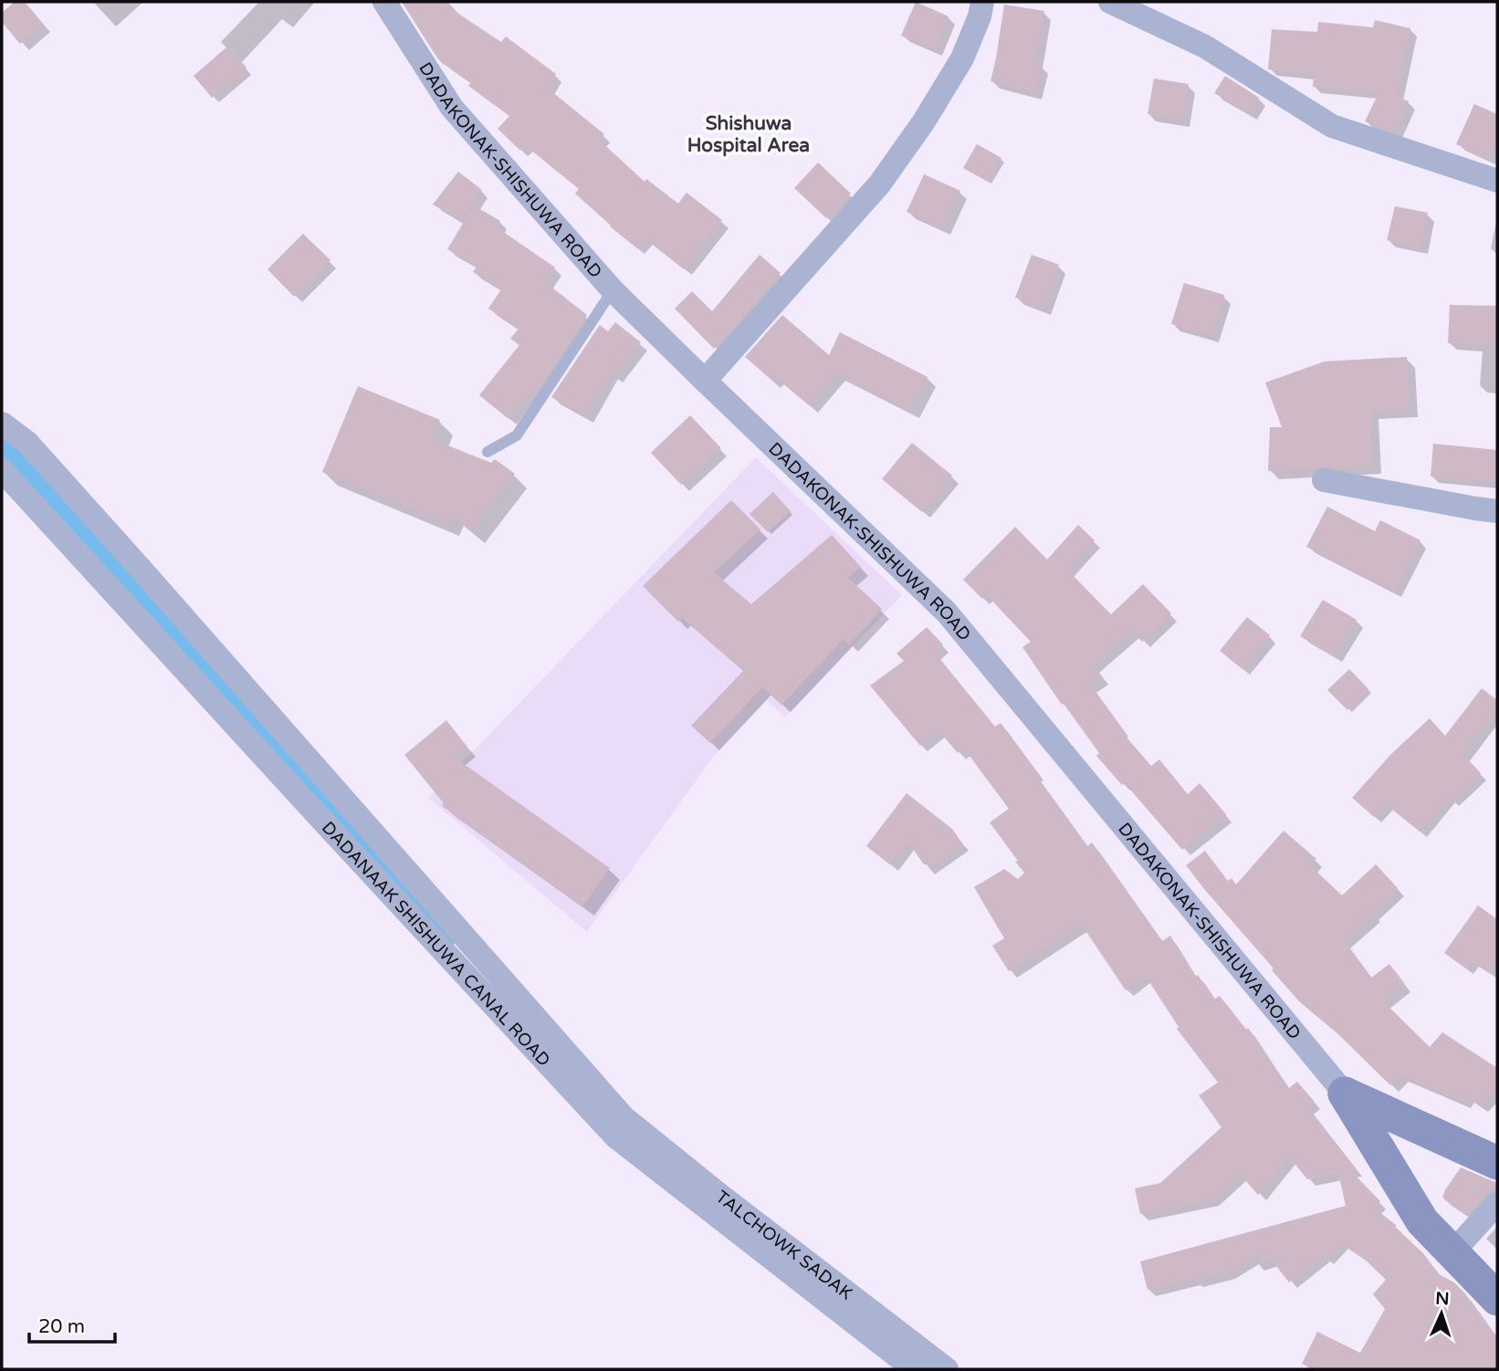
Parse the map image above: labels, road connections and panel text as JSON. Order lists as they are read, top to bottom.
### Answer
{
  "streets": {
    "street": ["DADAKONAK-SHISHUWA ROAD", "DADANAAK SHISHUWA CANAL ROAD", "TALCHOWK SADAK"]
  },
  "crossings": [
    ["DADANAAK SHISHUWA CANAL ROAD", "TALCHOWK SADAK"]
  ],
  "districts": ["Shishuwa Hospital Area"],
  "scale_bar": "20 m",
  "north": "top"
}
